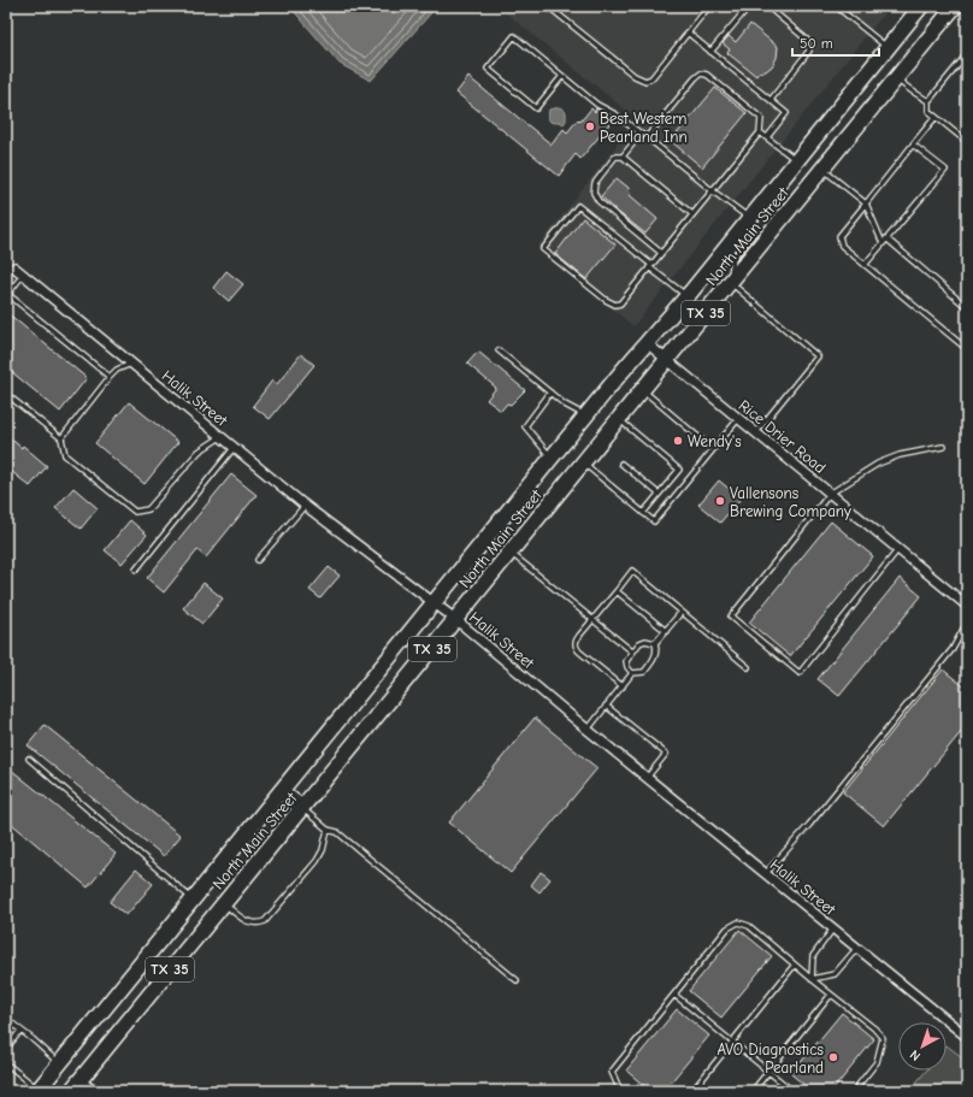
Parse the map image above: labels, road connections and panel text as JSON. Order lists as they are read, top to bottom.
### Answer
{
  "streets": {
    "main road": ["North Main Street", "TX 35"],
    "street": ["Halik Street", "Rice Drier Road"]
  },
  "crossings": [
    ["North Main Street", "Halik Street"],
    ["North Main Street", "Rice Drier Road"]
  ],
  "places": [
    "Best Western Pearland Inn",
    "Wendy's",
    "Vallensons Brewing Company",
    "AVO Diagnostics Pearland"
  ],
  "scale_bar": "50 m",
  "north": "bottom left"
}
